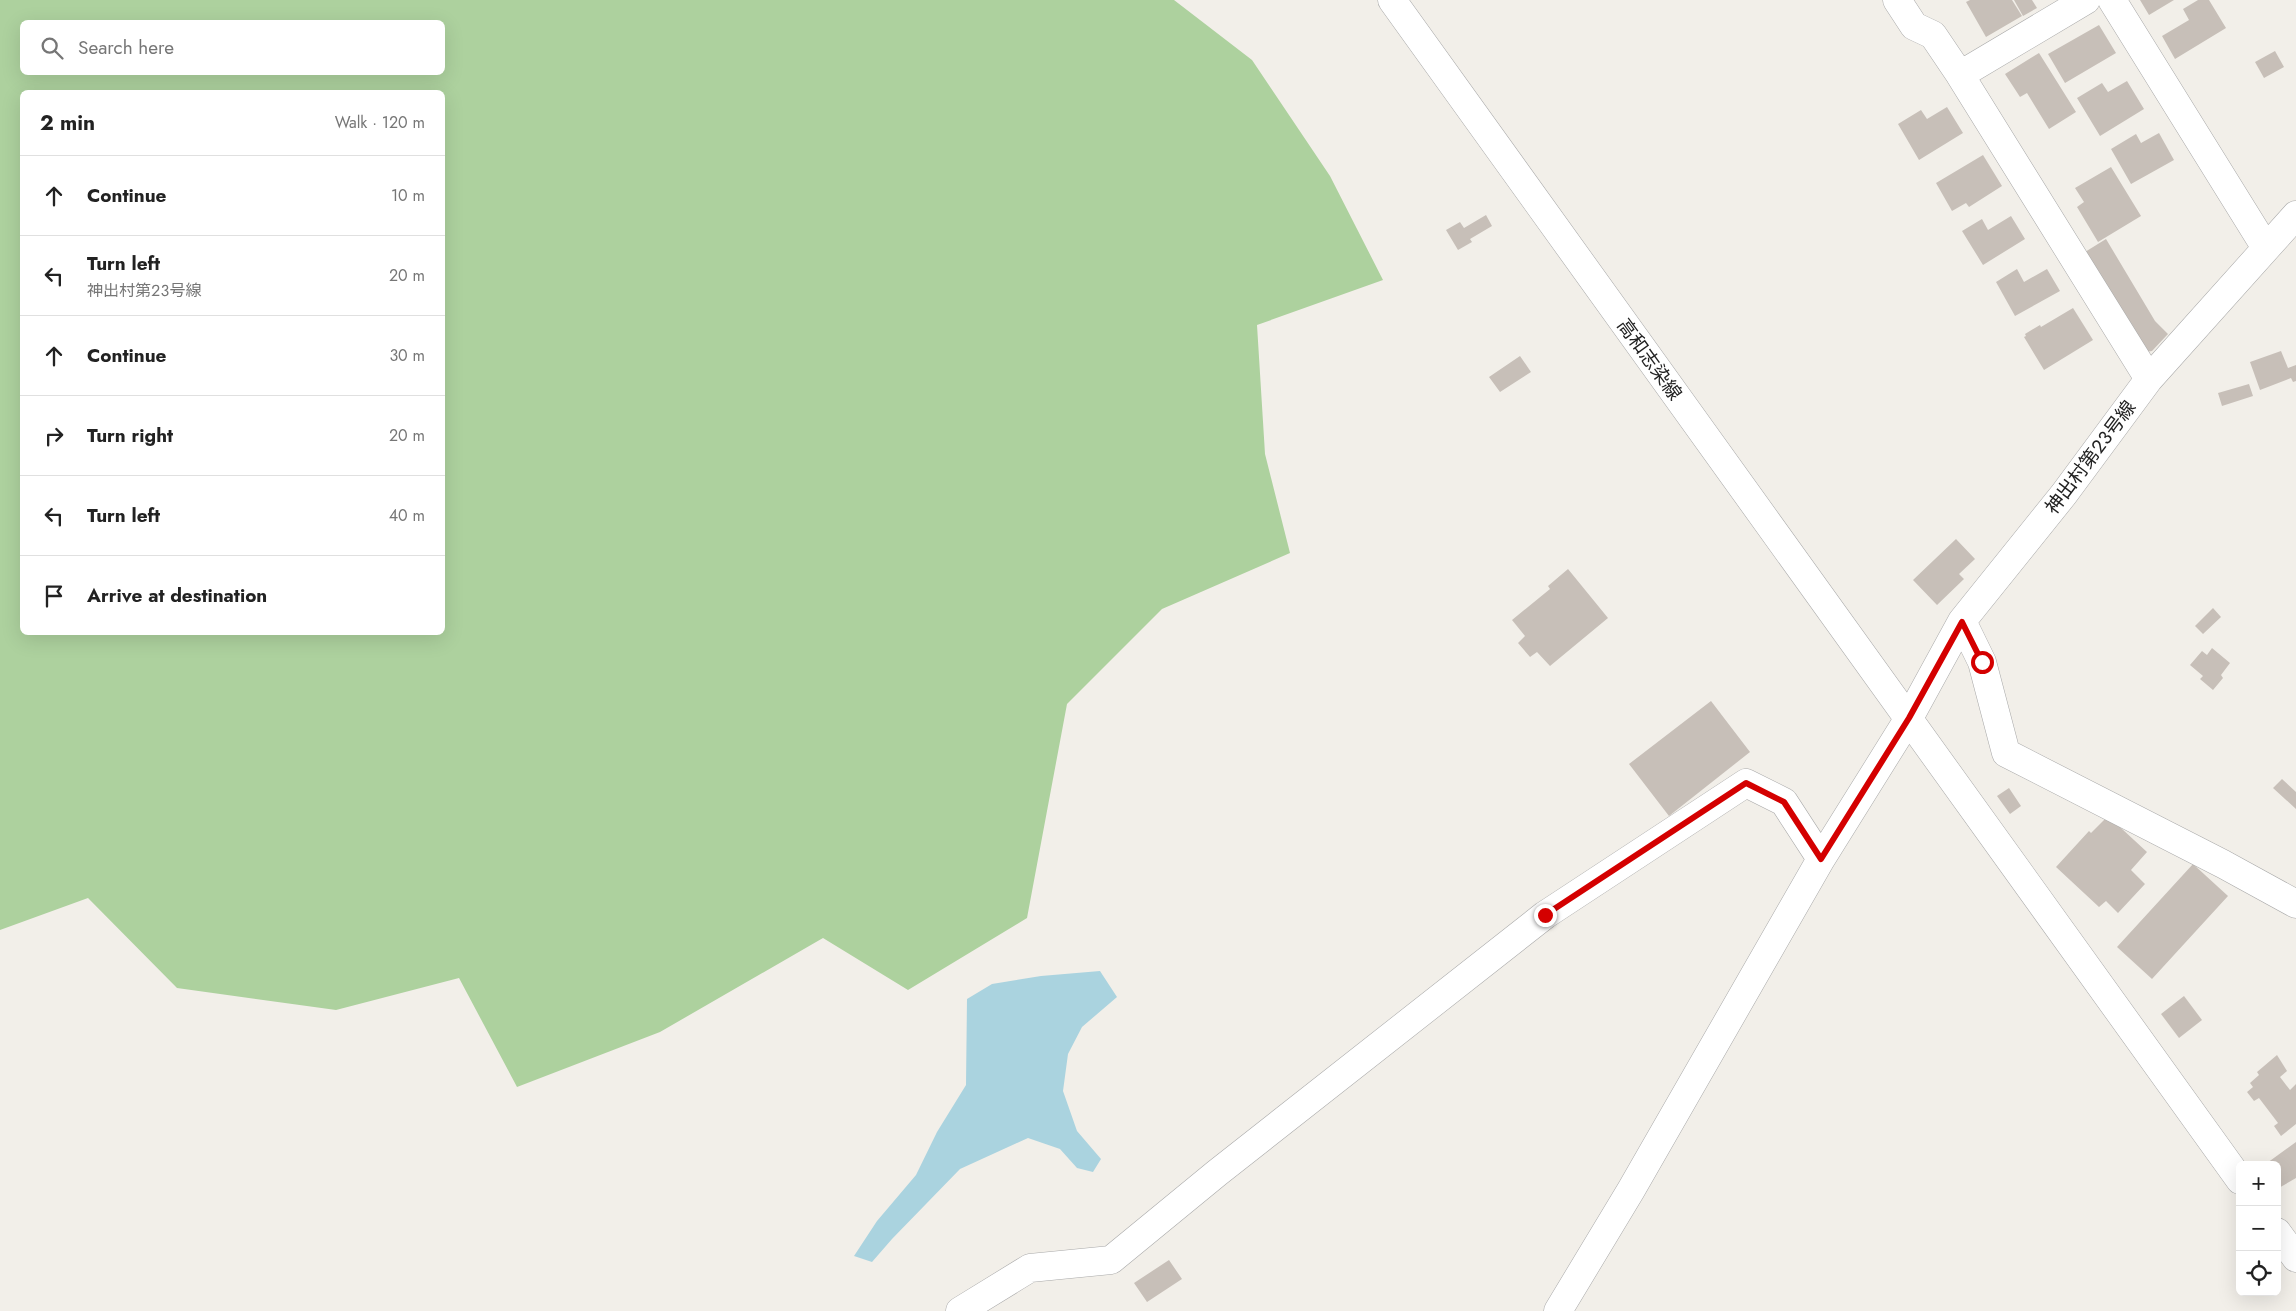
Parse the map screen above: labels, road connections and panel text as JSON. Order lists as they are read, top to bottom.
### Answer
{
  "streets": {
    "street": ["高和志染線", "神出村第２３号線"]
  },
  "crossings": [
    ["高和志染線", "神出村第２３号線"]
  ],
  "page": {
    "search": "Search here",
    "heading": ["2 min", "Walk · 120 m"],
    "list": [
      ["Continue", "10 m"],
      ["Turn left", "神出村第２３号線", "20 m"],
      ["Continue", "30 m"],
      ["Turn right", "20 m"],
      ["Turn left", "40 m"],
      "Arrive at destination"
    ],
    "map_buttons": ["+", "−"]
  }
}
